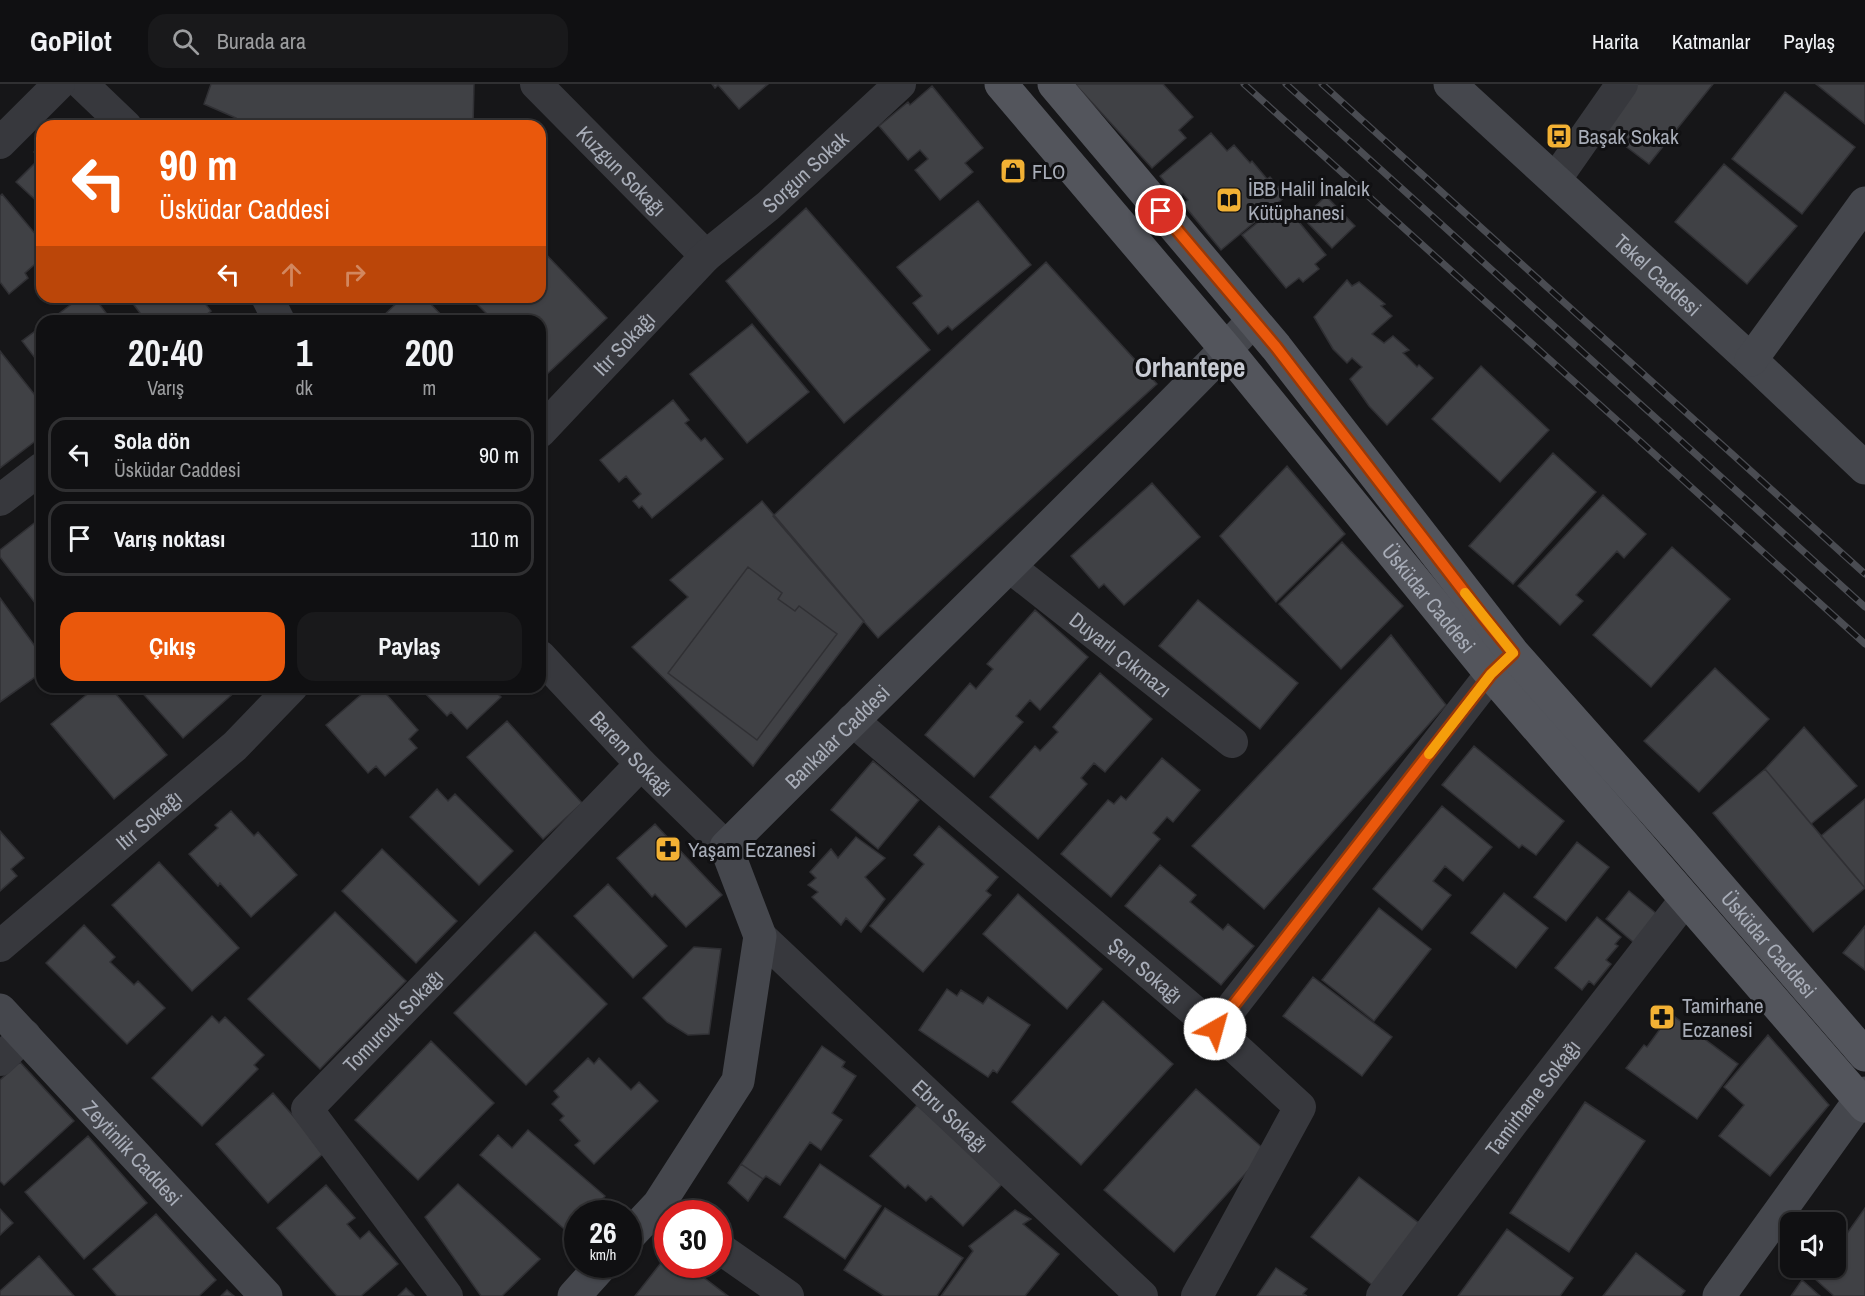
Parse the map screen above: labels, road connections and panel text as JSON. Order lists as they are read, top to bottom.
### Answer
{
  "streets": {
    "main road": ["Üsküdar Caddesi"],
    "street": [
      "Kuzgun Sokağı",
      "Sorgun Sokak",
      "Tekel Caddesi",
      "Itır Sokağı",
      "Duyarlı Çıkmazı",
      "Bankalar Caddesi",
      "Barem Sokağı",
      "Şen Sokağı",
      "Tomurcuk Sokağı",
      "Tamirhane Sokağı",
      "Ebru Sokağı",
      "Zeytinlik Caddesi"
    ]
  },
  "crossings": [
    ["Kuzgun Sokağı", "Sorgun Sokak"],
    ["Kuzgun Sokağı", "Itır Sokağı"],
    ["Sorgun Sokak", "Itır Sokağı"],
    ["Üsküdar Caddesi", "Bankalar Caddesi"],
    ["Üsküdar Caddesi", "Tamirhane Sokağı"],
    ["Duyarlı Çıkmazı", "Bankalar Caddesi"],
    ["Bankalar Caddesi", "Barem Sokağı"],
    ["Bankalar Caddesi", "Şen Sokağı"],
    ["Barem Sokağı", "Tomurcuk Sokağı"]
  ],
  "districts": ["Orhantepe"],
  "places": {
    "bus stop": ["Başak Sokak"],
    "shop": ["FLO"],
    "library": ["İBB Halil İnalcık Kütüphanesi"],
    "pharmacy": ["Yaşam Eczanesi", "Tamirhane Eczanesi"]
  },
  "page": {
    "header": "GoPilot",
    "search": "Burada ara",
    "nav": ["Harita", "Katmanlar", "Paylaş"],
    "turn": ["90 m", "Üsküdar Caddesi"],
    "eta": [
      "20:40",
      "Varış",
      "1",
      "dk",
      "200",
      "m"
    ],
    "list": [
      {
        "name": "Sola dön",
        "note": "Üsküdar Caddesi",
        "value": "90 m"
      },
      {
        "name": "Varış noktası",
        "value": "110 m"
      }
    ],
    "buttons": ["Çıkış", "Paylaş"],
    "speed": "26 km/h",
    "limit": "30"
  }
}
